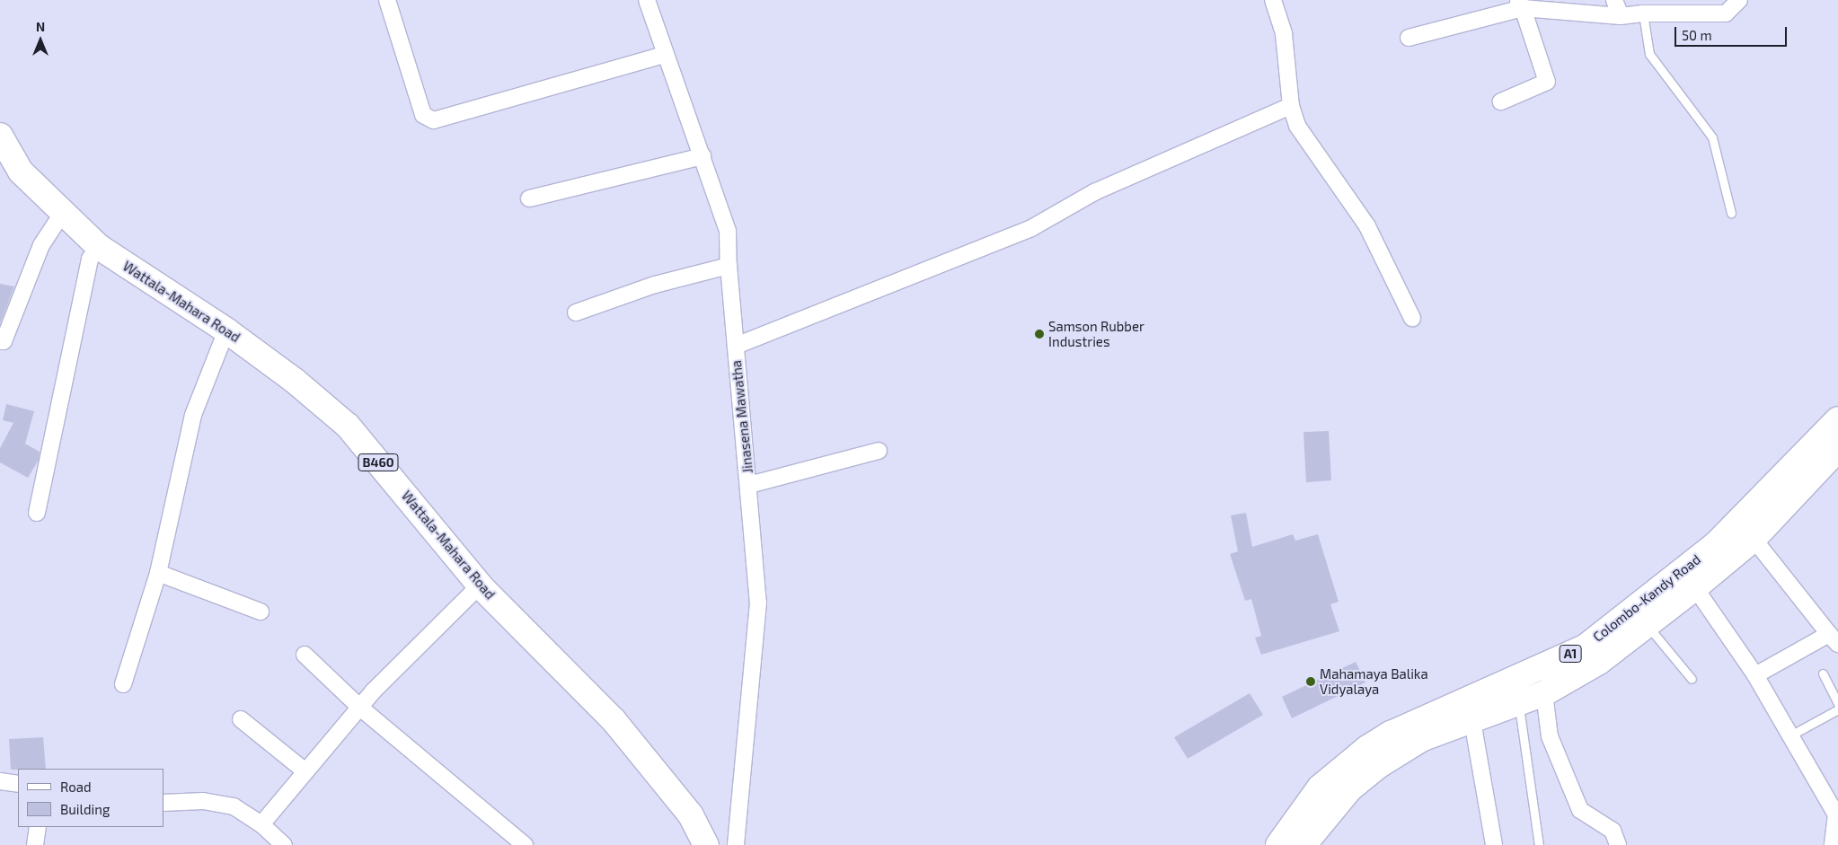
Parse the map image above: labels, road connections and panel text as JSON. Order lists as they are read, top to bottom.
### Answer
{
  "streets": {
    "main road": [
      "Wattala-Mahara Road",
      "B460",
      "Colombo-Kandy Road",
      "A1"
    ],
    "street": ["Jinasena Mawatha"]
  },
  "places": ["Samson Rubber Industries", "Mahamaya Balika Vidyalaya"],
  "legend": ["Road", "Building"],
  "scale_bar": "50 m",
  "north": "top"
}
